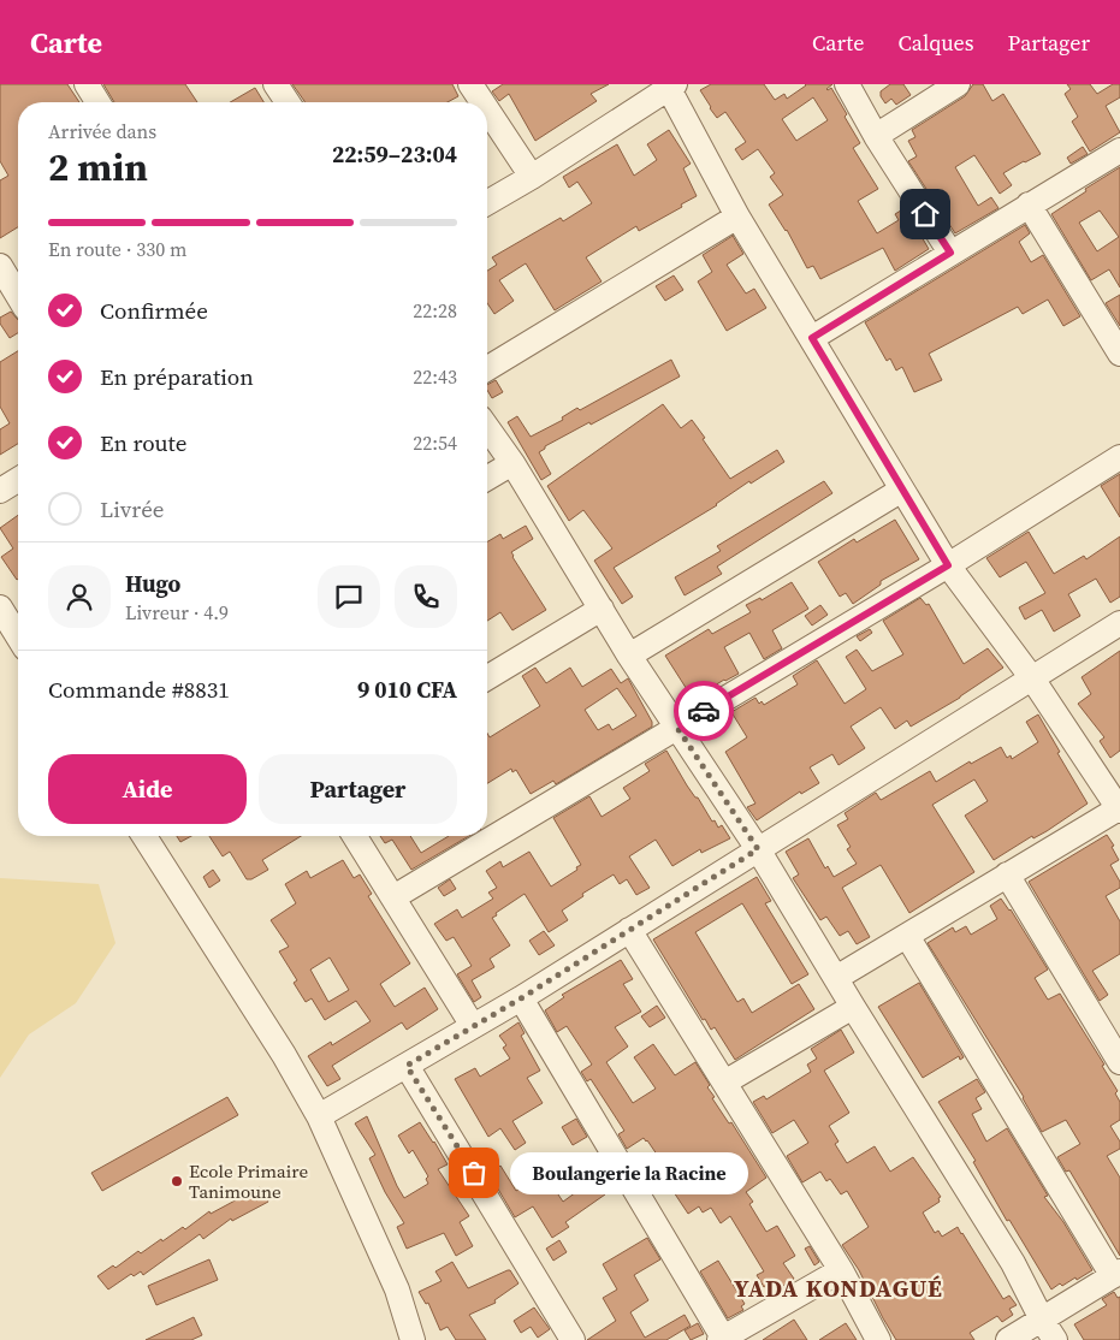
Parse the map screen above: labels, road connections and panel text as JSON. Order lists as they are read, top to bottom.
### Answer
{
  "districts": ["YADA KONDAGUÉ"],
  "places": ["Boulangerie la Racine", "Ecole Primaire Tanimoune"],
  "page": {
    "header": "Carte",
    "nav": ["Carte", "Calques", "Partager"],
    "heading": ["2 min", "Arrivée dans", "22:59–23:04"],
    "panel": [
      "Hugo",
      "Livreur · 4.9",
      "Commande #8831",
      "9 010 CFA"
    ],
    "bar": "En route · 330 m",
    "list": [
      ["Confirmée", "22:28"],
      ["En préparation", "22:43"],
      ["En route", "22:54"],
      "Livrée"
    ],
    "buttons": ["Aide", "Partager"],
    "bubble": "Boulangerie la Racine"
  }
}
